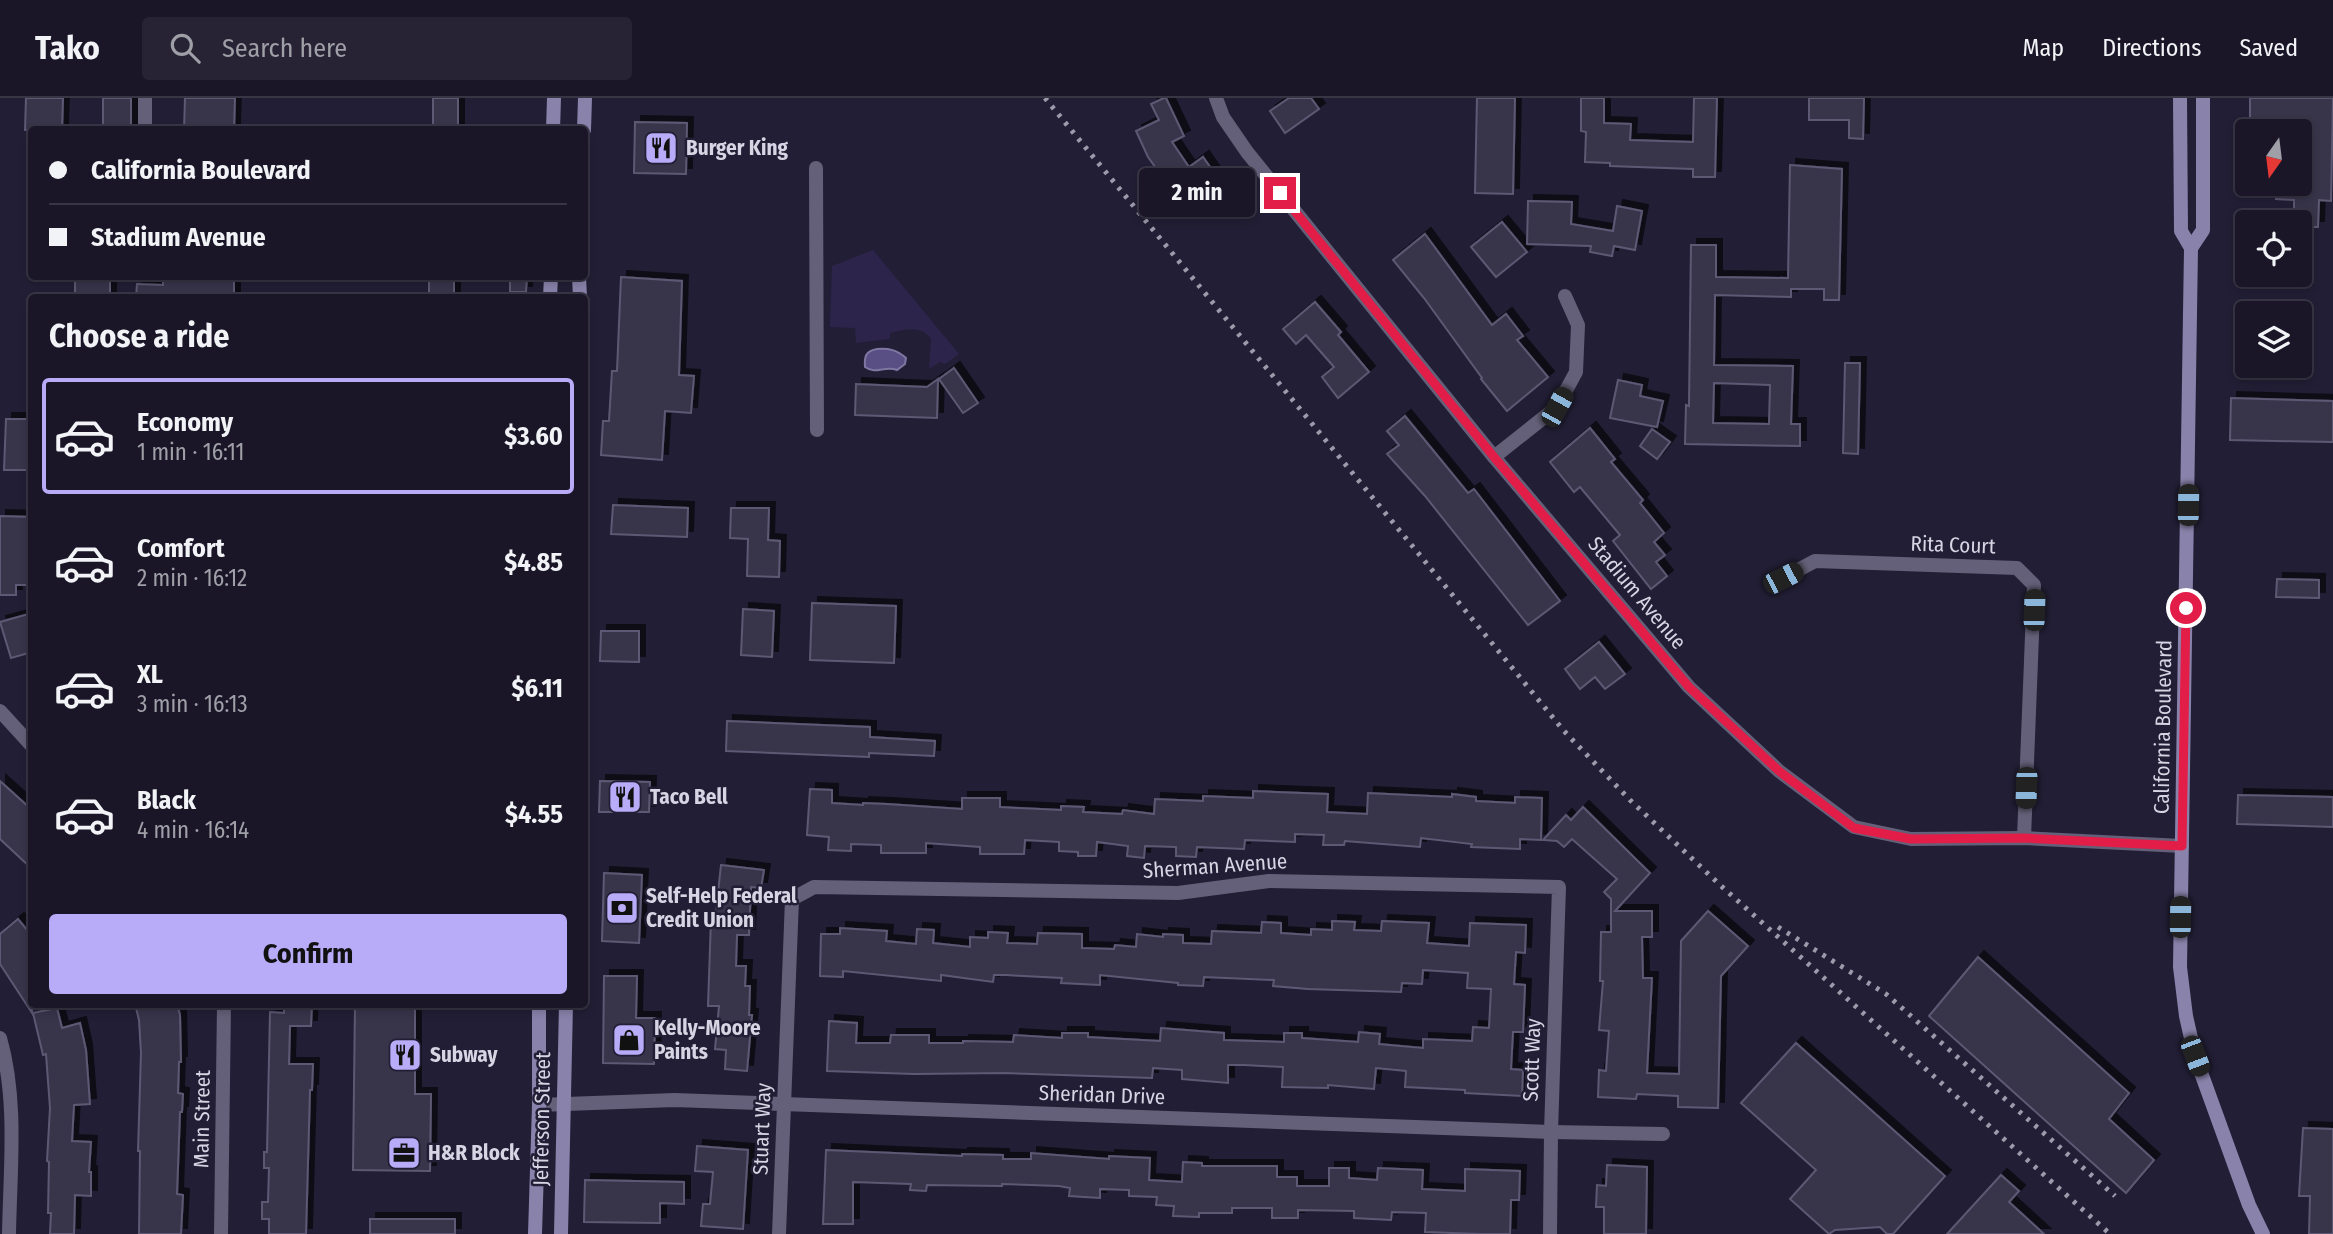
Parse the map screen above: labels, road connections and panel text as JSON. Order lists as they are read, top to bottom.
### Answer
{
  "streets": {
    "street": [
      "Rita Court",
      "Stadium Avenue",
      "California Boulevard",
      "Sherman Avenue",
      "Scott Way",
      "Sheridan Drive",
      "Main Street",
      "Jefferson Street",
      "Stuart Way"
    ]
  },
  "crossings": [
    ["Rita Court", "Stadium Avenue"],
    ["Stadium Avenue", "California Boulevard"],
    ["Sherman Avenue", "Scott Way"],
    ["Sherman Avenue", "Stuart Way"],
    ["Scott Way", "Sheridan Drive"],
    ["Sheridan Drive", "Jefferson Street"],
    ["Sheridan Drive", "Stuart Way"]
  ],
  "places": {
    "restaurant": ["Burger King", "Taco Bell", "Subway"],
    "bank": ["Self-Help Federal Credit Union"],
    "shop": ["Kelly-Moore Paints"],
    "office": ["H&R Block"]
  },
  "north": "bottom",
  "page": {
    "header": "Tako",
    "search": "Search here",
    "nav": ["Map", "Directions", "Saved"],
    "banner": ["California Boulevard", "Stadium Avenue"],
    "bubble": "2 min",
    "heading": "Choose a ride",
    "list": [
      {
        "name": "Economy",
        "note": "1 min · 16:11",
        "value": "$3.60"
      },
      {
        "name": "Comfort",
        "note": "2 min · 16:12",
        "value": "$4.85"
      },
      {
        "name": "XL",
        "note": "3 min · 16:13",
        "value": "$6.11"
      },
      {
        "name": "Black",
        "note": "4 min · 16:14",
        "value": "$4.55"
      }
    ],
    "buttons": "Confirm"
  }
}
